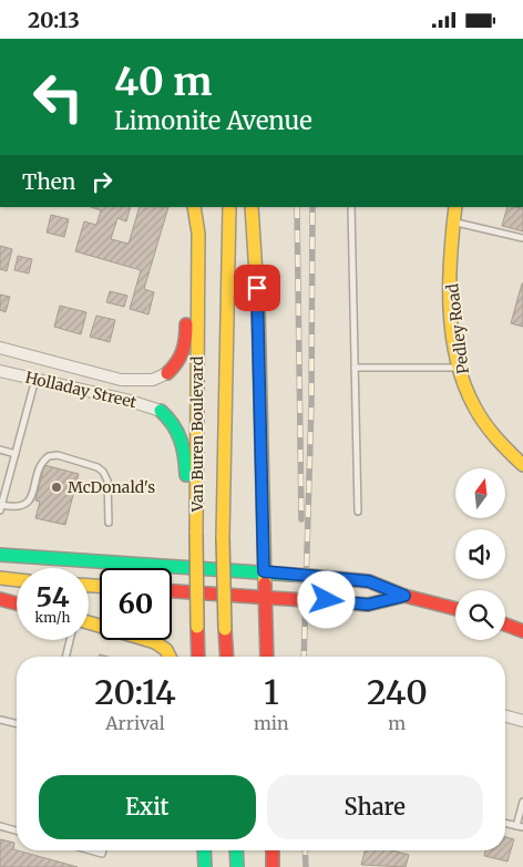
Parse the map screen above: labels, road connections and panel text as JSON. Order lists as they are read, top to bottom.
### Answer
{
  "streets": {
    "main road": ["Pedley Road", "Van Buren Boulevard"],
    "street": ["Holladay Street"]
  },
  "places": ["McDonald's"],
  "north": "top",
  "page": {
    "status": "20:13",
    "turn": ["40 m", "Limonite Avenue"],
    "then": "Then",
    "speed": "54 km/h",
    "limit": "60",
    "eta": [
      "20:14",
      "Arrival",
      "1",
      "min",
      "240",
      "m"
    ],
    "buttons": ["Exit", "Share"]
  }
}
